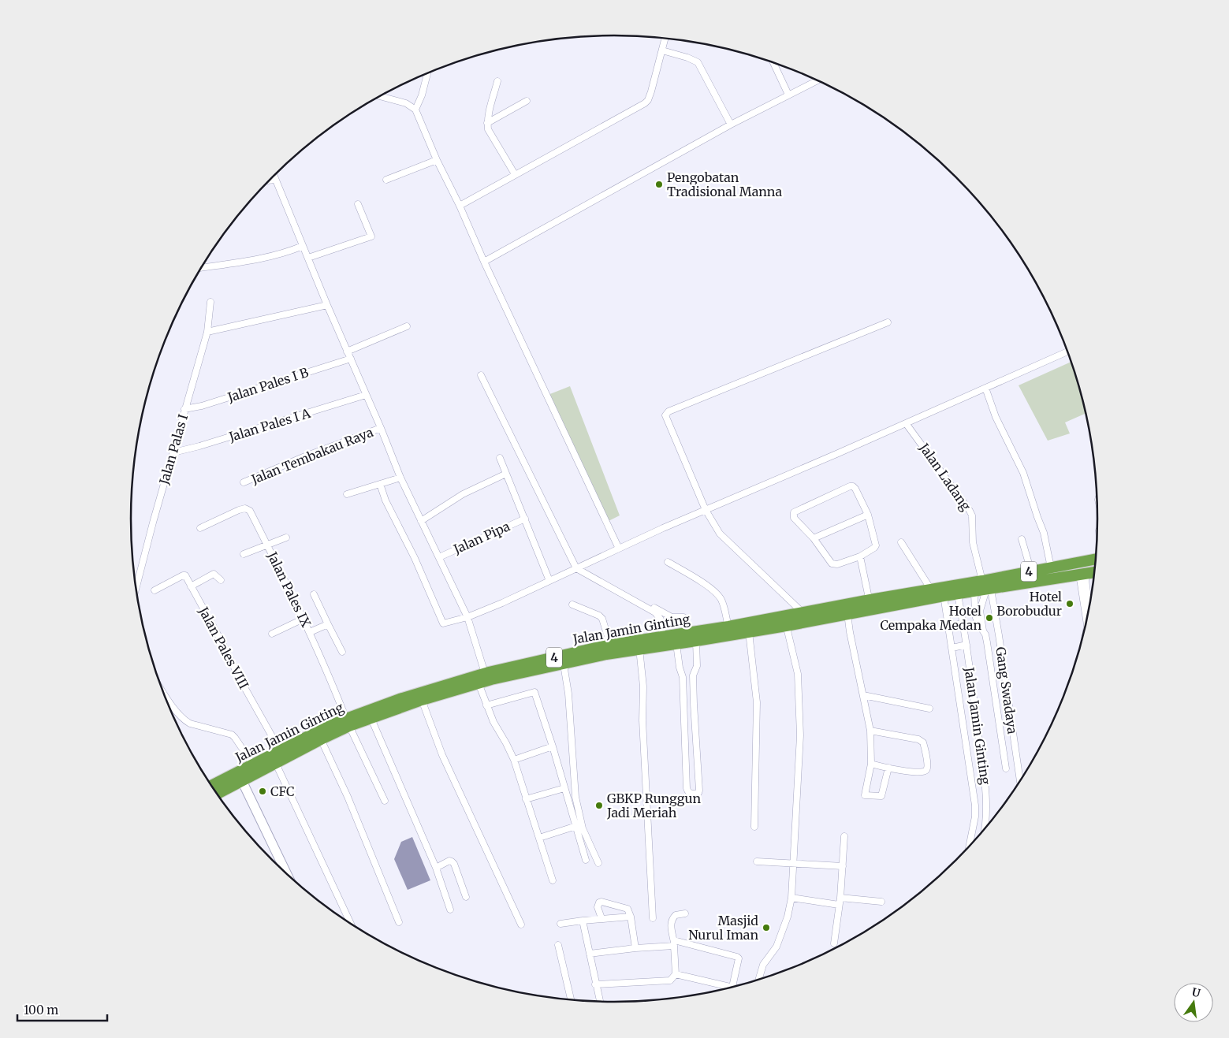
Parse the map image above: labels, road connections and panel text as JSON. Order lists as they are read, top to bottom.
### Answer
{
  "streets": {
    "highway": ["4", "Jalan Jamin Ginting"],
    "street": [
      "Jalan Pales I B",
      "Jalan Pales I A",
      "Jalan Palas I",
      "Jalan Tembakau Raya",
      "Jalan Ladang",
      "Jalan Pipa",
      "Jalan Pales IX",
      "Jalan Pales VIII",
      "Gang Swadaya"
    ]
  },
  "crossings": [
    ["Jalan Pales I B", "Jalan Palas I"],
    ["Jalan Pales I A", "Jalan Palas I"],
    ["Jalan Ladang", "Jalan Jamin Ginting"],
    ["Jalan Ladang", "Gang Swadaya"],
    ["Jalan Pales IX", "Jalan Jamin Ginting"],
    ["Jalan Jamin Ginting", "Jalan Pales VIII"],
    ["Jalan Jamin Ginting", "Gang Swadaya"]
  ],
  "places": [
    "Pengobatan Tradisional Manna",
    "Hotel Borobudur",
    "Hotel Cempaka Medan",
    "CFC",
    "GBKP Runggun Jadi Meriah",
    "Masjid Nurul Iman"
  ],
  "scale_bar": "100 m",
  "north": "top"
}
